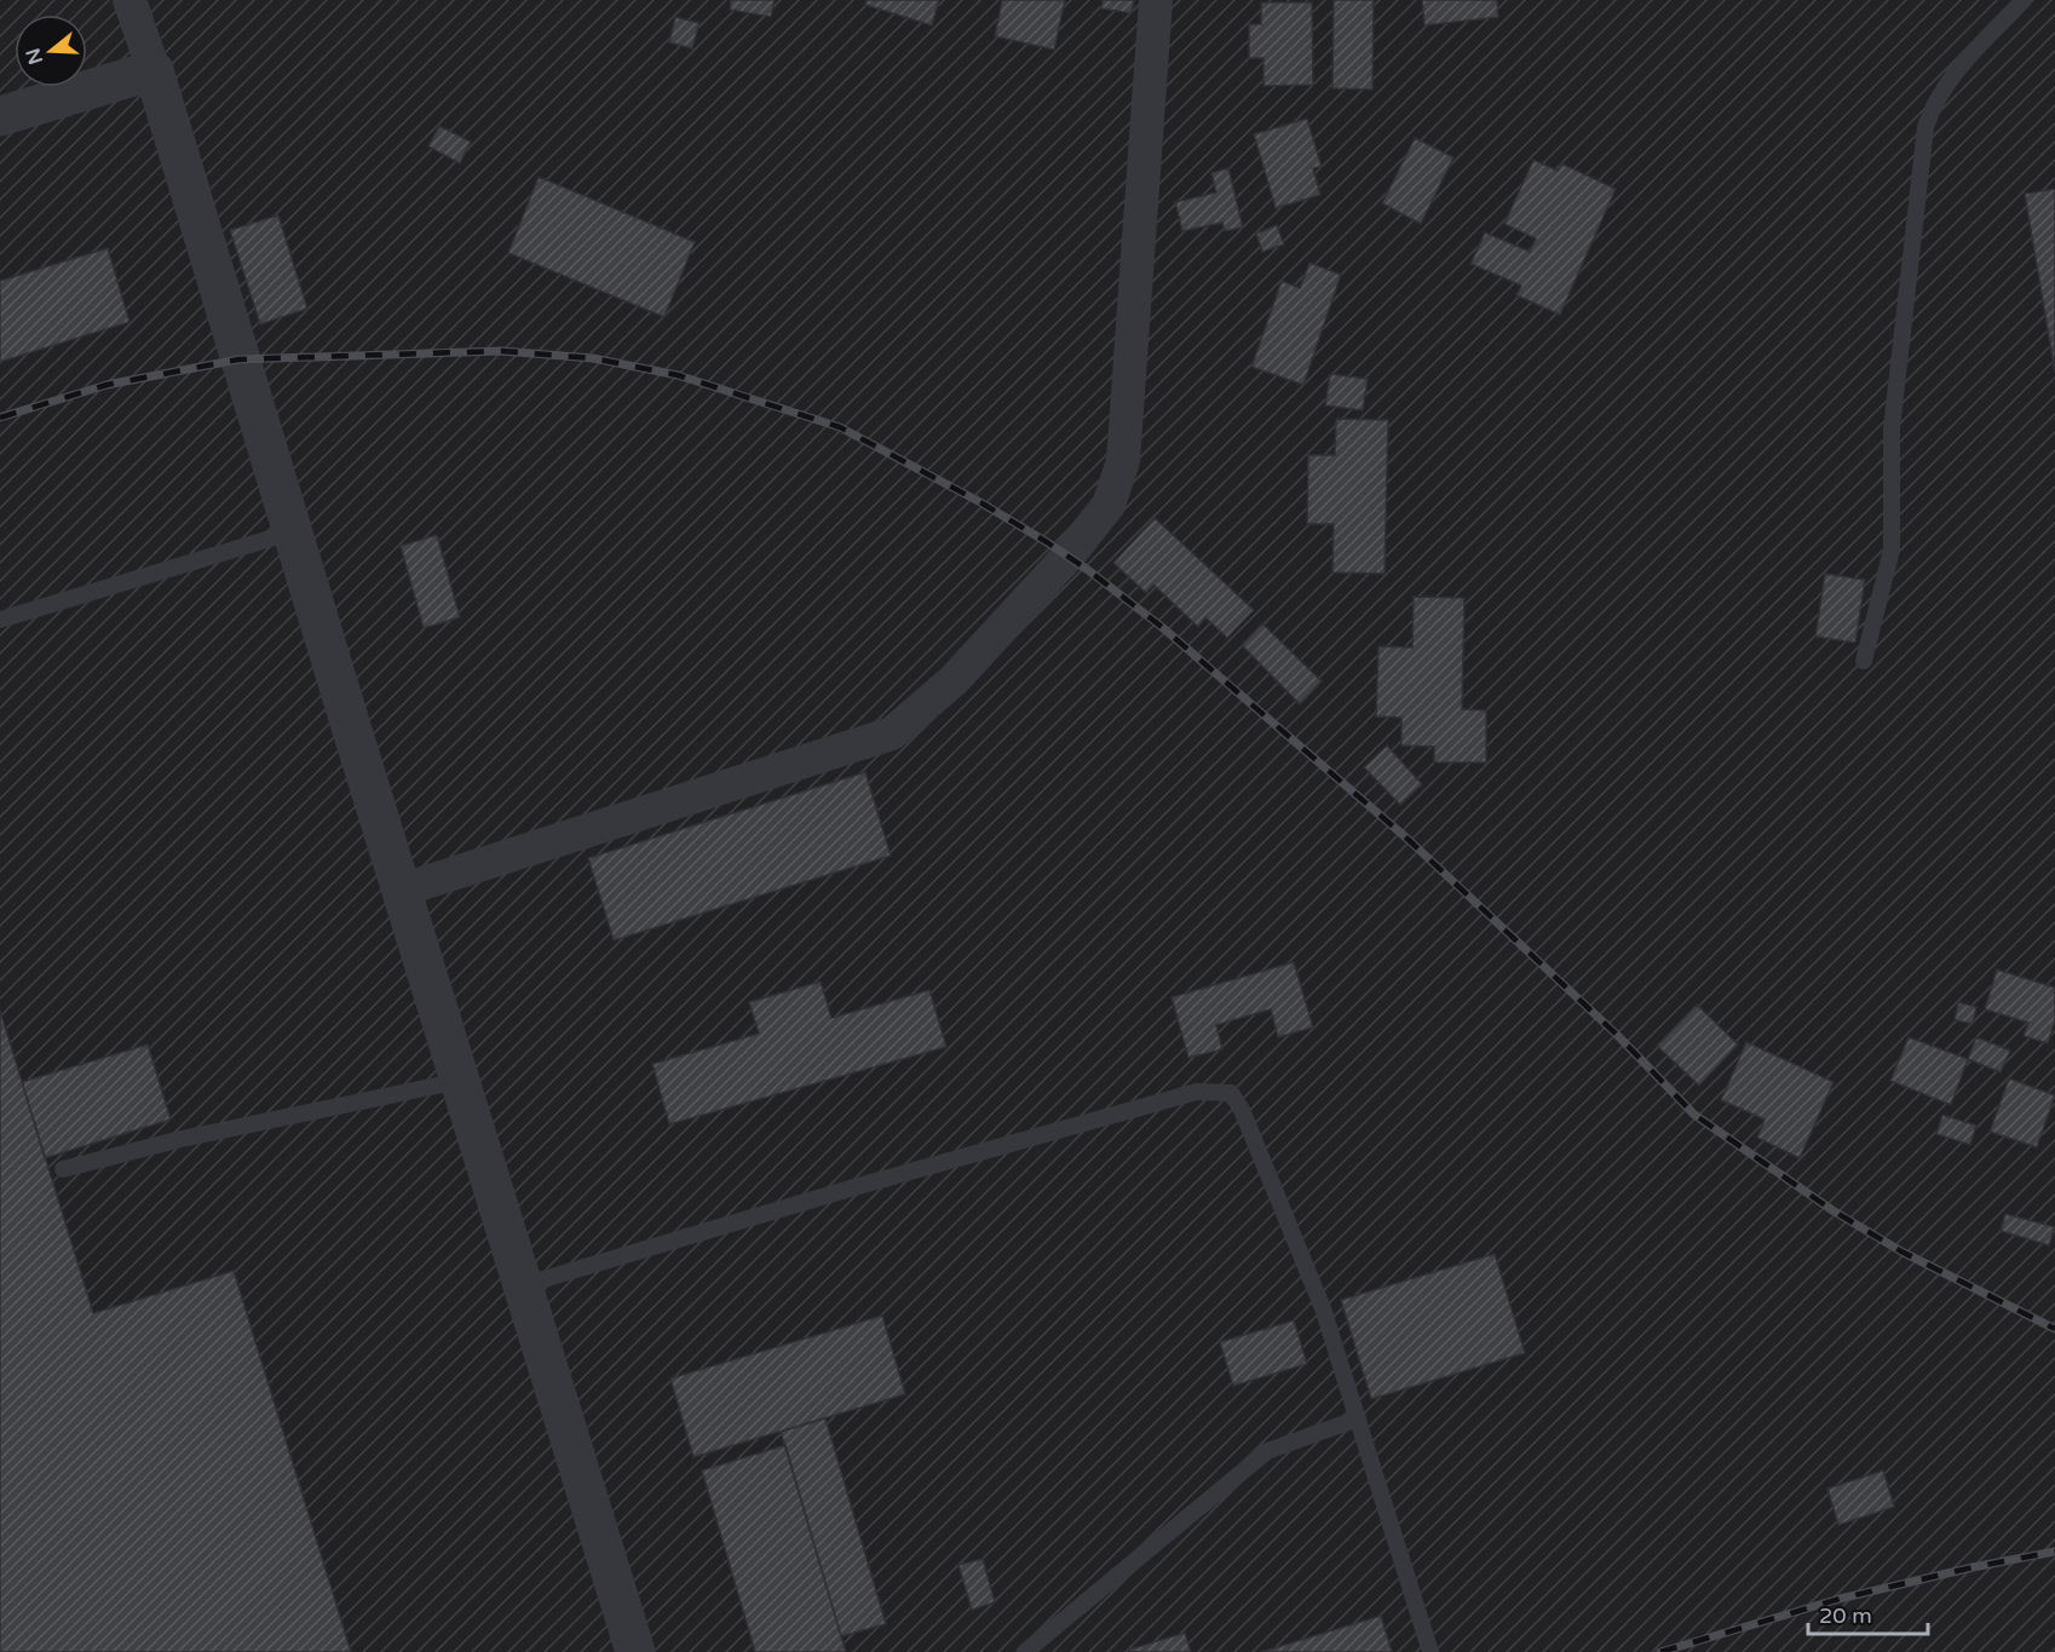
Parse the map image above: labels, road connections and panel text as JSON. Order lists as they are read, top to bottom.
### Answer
{
  "scale_bar": "20 m",
  "north": "left"
}
